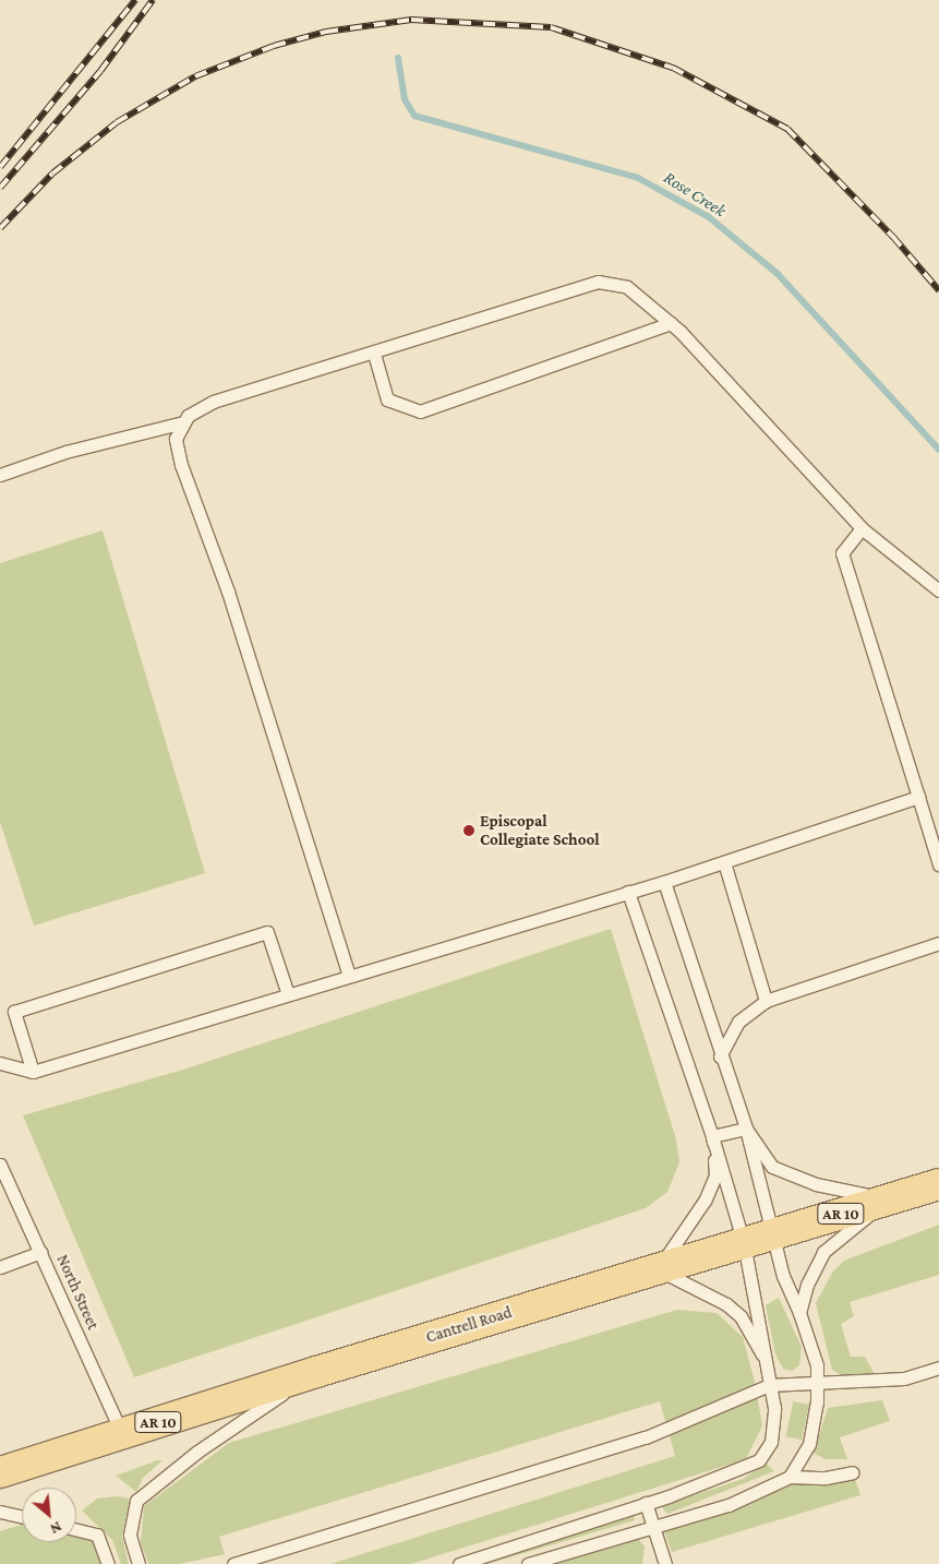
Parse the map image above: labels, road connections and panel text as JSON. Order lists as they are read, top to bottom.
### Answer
{
  "streets": {
    "main road": ["AR 10", "Cantrell Road"],
    "lane": ["North Street"]
  },
  "crossings": [
    ["North Street", "Cantrell Road"]
  ],
  "water": ["Rose Creek"],
  "places": ["Episcopal Collegiate School"],
  "north": "bottom right"
}
